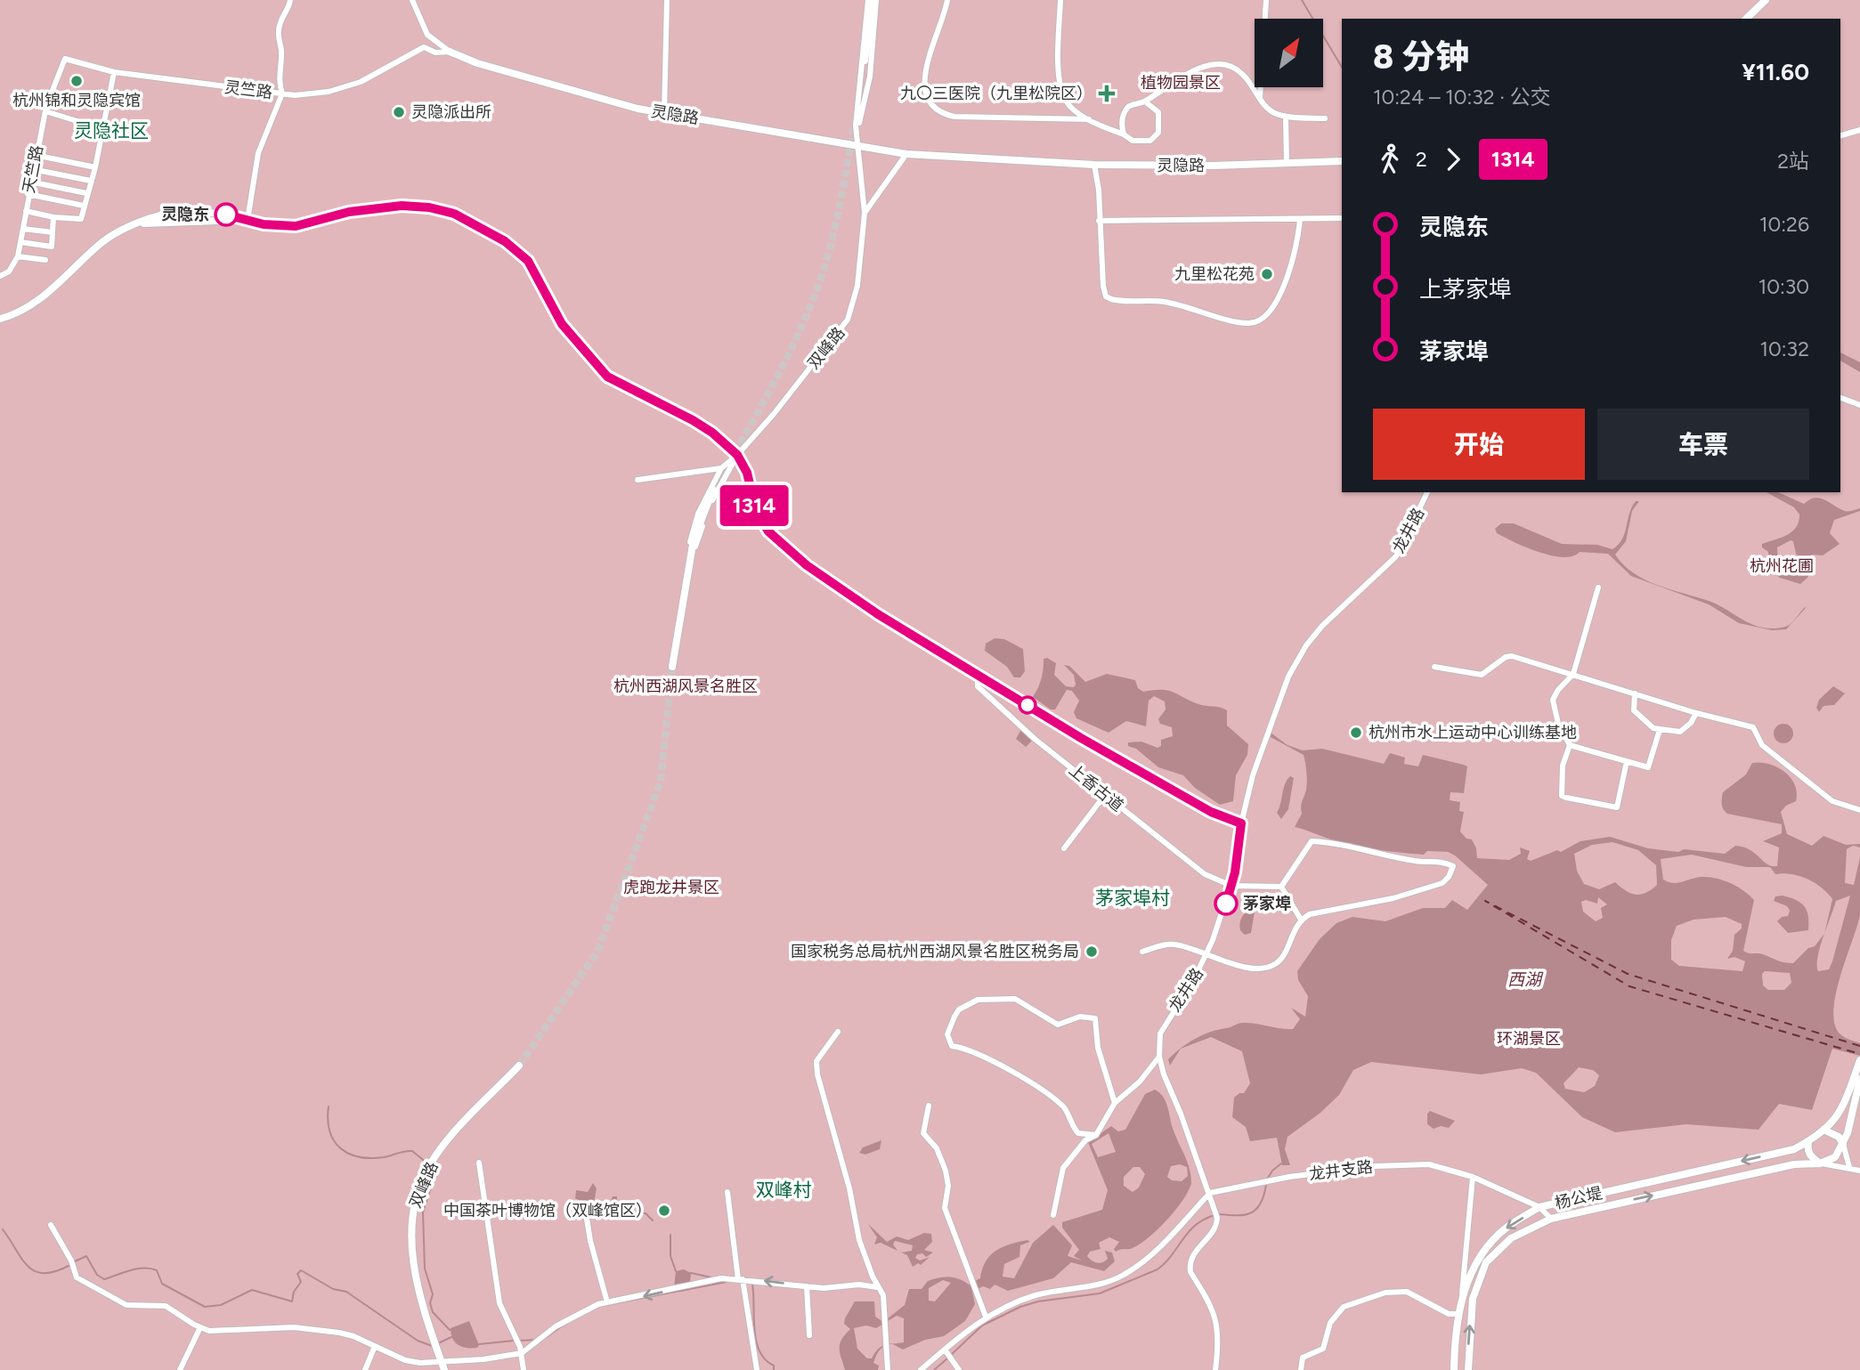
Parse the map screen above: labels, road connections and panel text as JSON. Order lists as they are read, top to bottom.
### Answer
{
  "streets": {
    "main road": ["灵隐路", "双峰路", "杨公堤"],
    "street": [
      "灵竺路",
      "天竺路",
      "龙井路",
      "上香古道",
      "龙井支路"
    ]
  },
  "crossings": [
    ["灵竺路", "天竺路"],
    ["灵隐路", "双峰路"],
    ["龙井路", "上香古道"],
    ["龙井路", "龙井支路"],
    ["龙井支路", "杨公堤"]
  ],
  "districts": ["灵隐社区", "茅家埠村", "双峰村"],
  "water": ["西湖"],
  "parks": [
    "植物园景区",
    "杭州花圃",
    "杭州西湖风景名胜区",
    "虎跑龙井景区",
    "环湖景区"
  ],
  "places": {
    "other": [
      "杭州锦和灵隐宾馆",
      "灵隐派出所",
      "灵隐东",
      "九里松花苑",
      "杭州市水上运动中心训练基地",
      "茅家埠",
      "国家税务总局杭州西湖风景名胜区税务局",
      "中国茶叶博物馆（双峰馆区）"
    ],
    "health": ["九〇三医院（九里松院区）"]
  },
  "lines": ["bus line 1314"],
  "north": "top right",
  "page": {
    "on_map": "1314",
    "heading": ["8 分钟", "10:24 – 10:32 · 公交", "¥11.60"],
    "legs": ["2", "1314", "2站"],
    "list": [
      {
        "name": "灵隐东",
        "value": "10:26"
      },
      {
        "name": "上茅家埠",
        "value": "10:30"
      },
      {
        "name": "茅家埠",
        "value": "10:32"
      }
    ],
    "buttons": ["开始", "车票"]
  }
}
